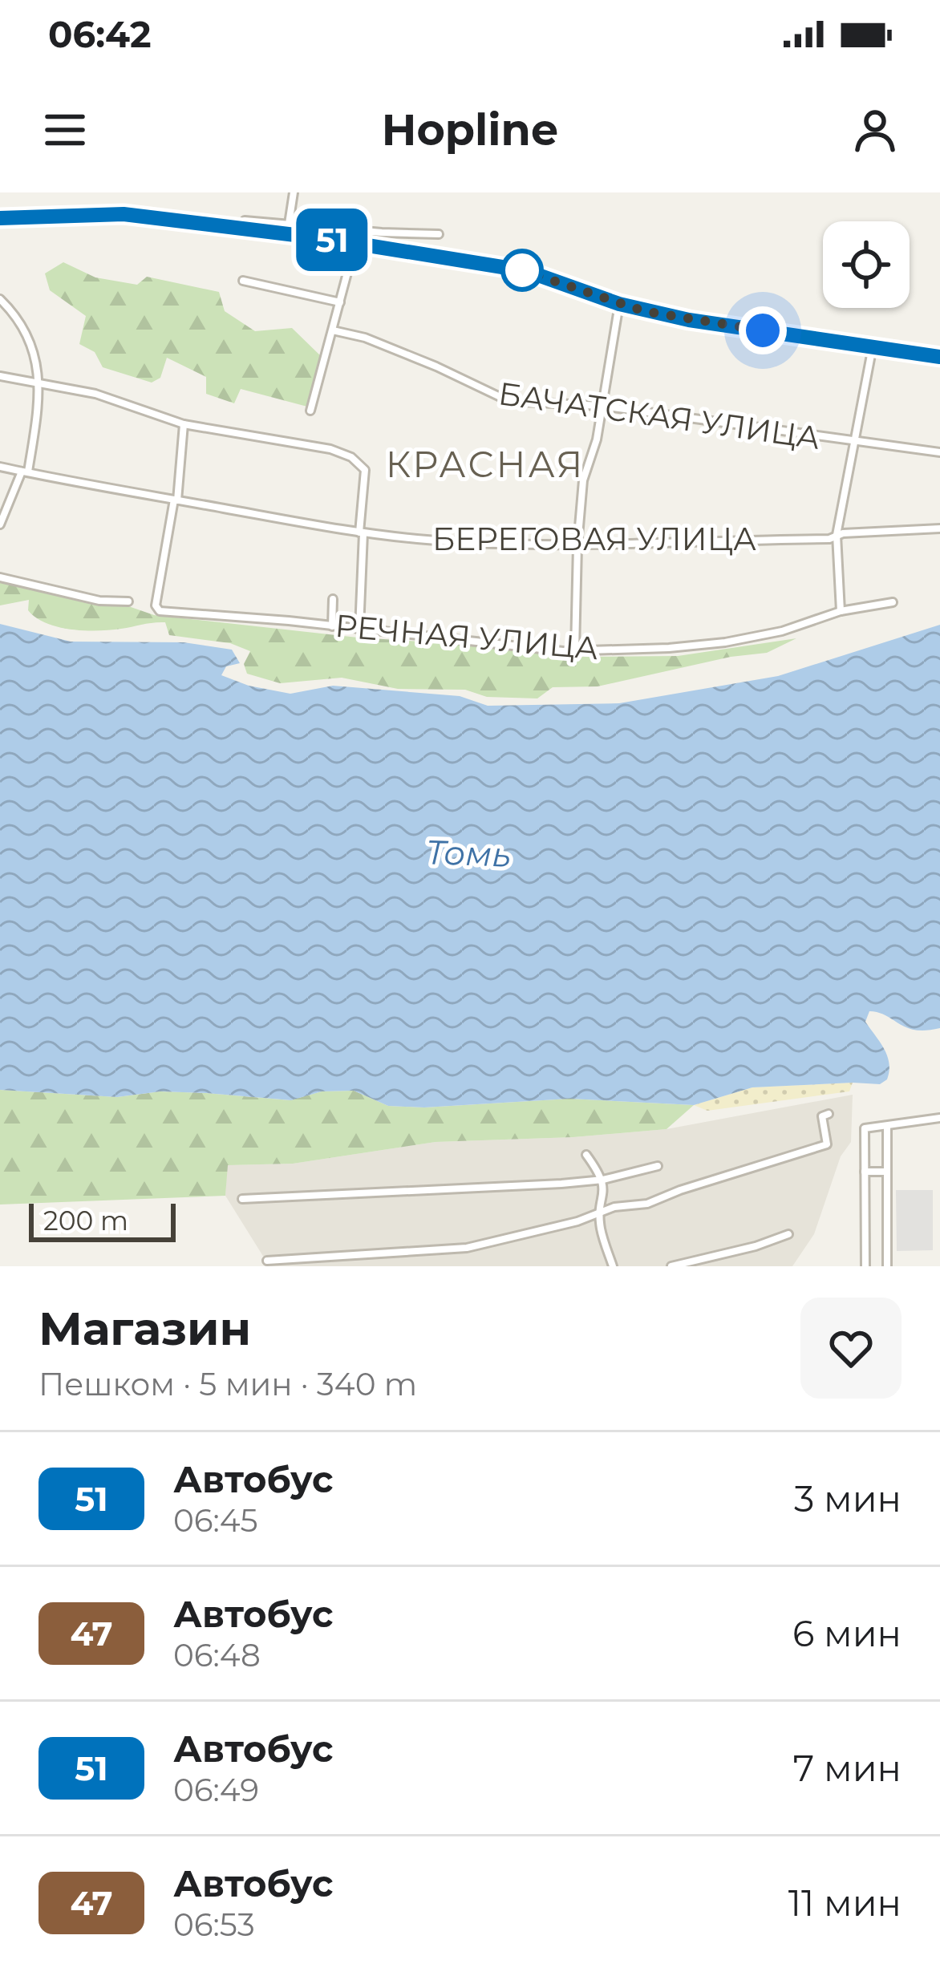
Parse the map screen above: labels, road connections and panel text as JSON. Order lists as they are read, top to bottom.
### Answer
{
  "streets": {
    "street": ["БАЧАТСКАЯ УЛИЦА", "БЕРЕГОВАЯ УЛИЦА", "РЕЧНАЯ УЛИЦА"]
  },
  "crossings": [
    ["БЕРЕГОВАЯ УЛИЦА", "РЕЧНАЯ УЛИЦА"]
  ],
  "districts": ["КРАСНАЯ"],
  "water": ["Томь"],
  "lines": ["bus line 51"],
  "scale_bar": "200 m",
  "page": {
    "status": "06:42",
    "header": "Hopline",
    "on_map": "51",
    "scale": "200 m",
    "heading": ["Магазин", "Пешком · 5 мин · 340 m"],
    "list": [
      {
        "mark": "51",
        "name": "Автобус",
        "note": "06:45",
        "value": "3 мин"
      },
      {
        "mark": "47",
        "name": "Автобус",
        "note": "06:48",
        "value": "6 мин"
      },
      {
        "mark": "51",
        "name": "Автобус",
        "note": "06:49",
        "value": "7 мин"
      },
      {
        "mark": "47",
        "name": "Автобус",
        "note": "06:53",
        "value": "11 мин"
      }
    ]
  }
}
